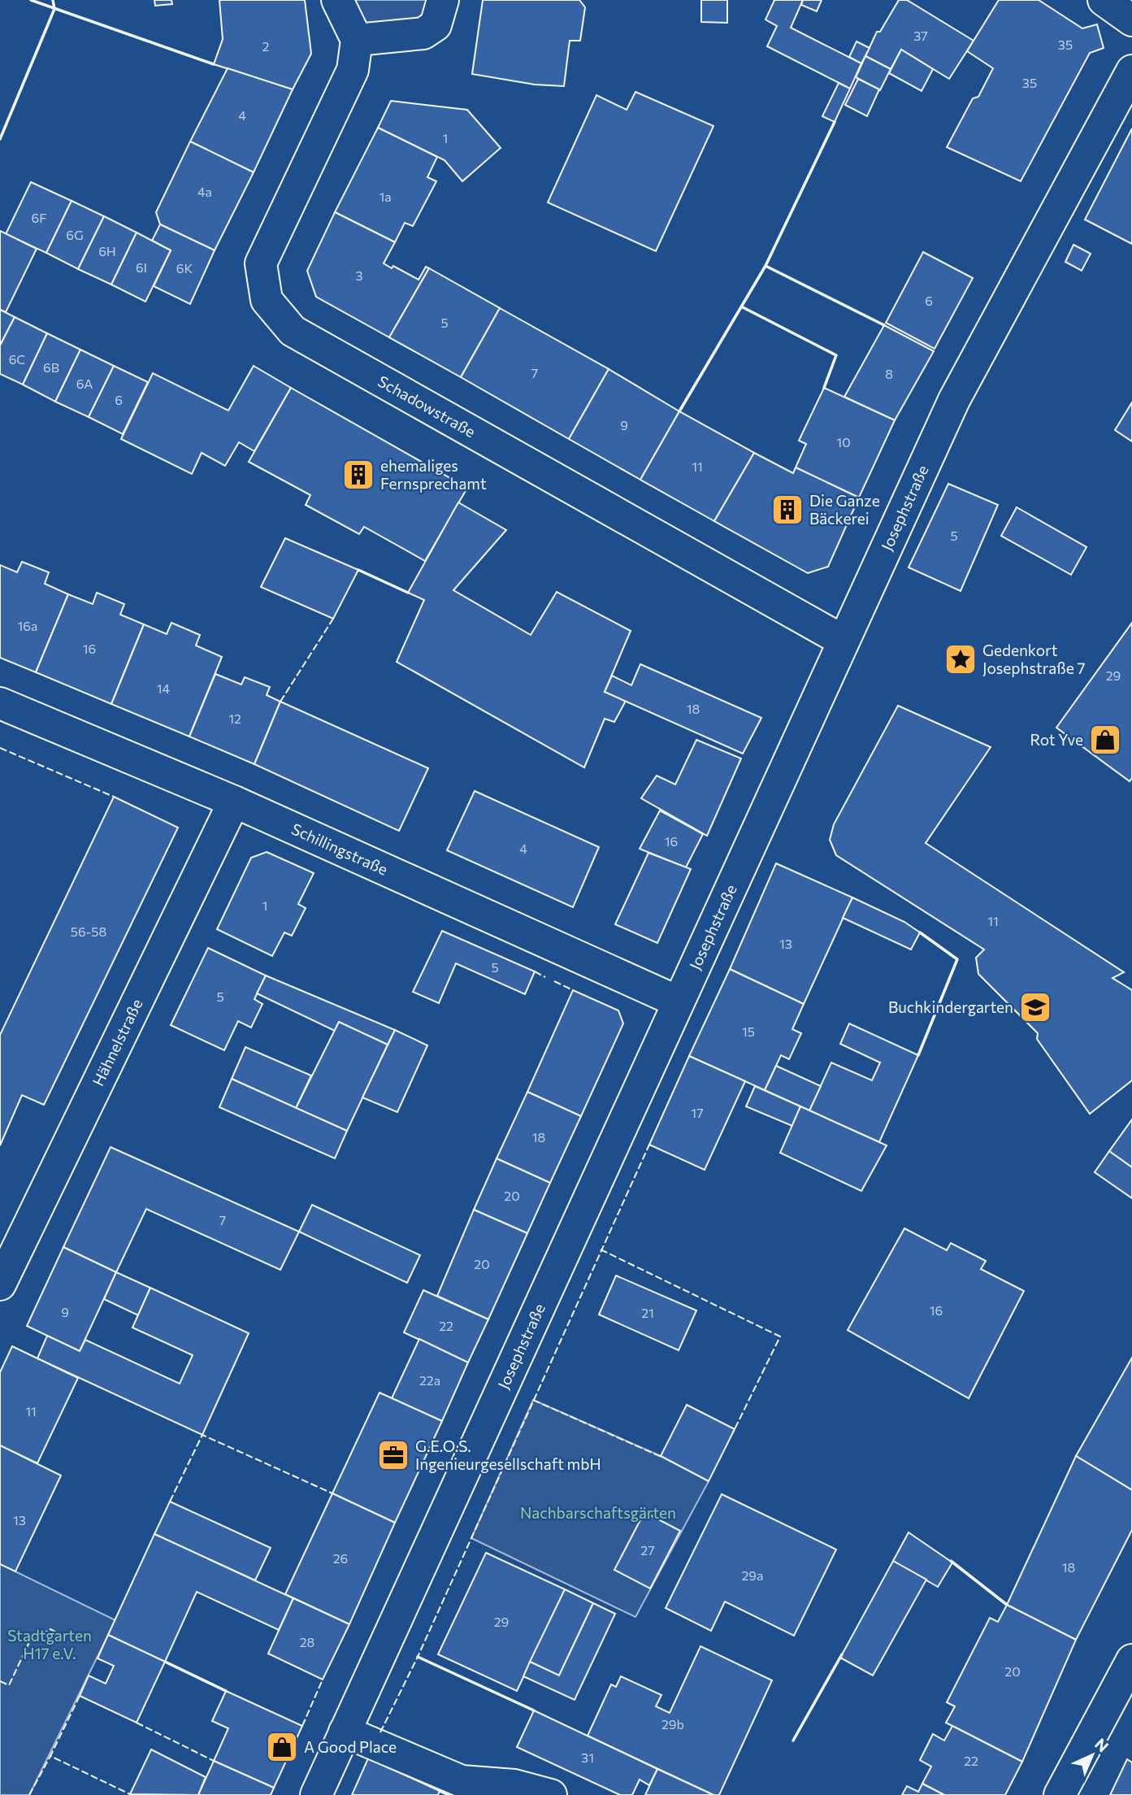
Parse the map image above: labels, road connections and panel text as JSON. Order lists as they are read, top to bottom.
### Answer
{
  "streets": {
    "street": [
      "Schadowstraße",
      "Josephstraße",
      "Schillingstraße",
      "Hähnelstraße"
    ]
  },
  "crossings": [
    ["Schadowstraße", "Josephstraße"],
    ["Josephstraße", "Schillingstraße"],
    ["Schillingstraße", "Hähnelstraße"]
  ],
  "parks": ["Nachbarschaftsgärten", "Stadtgarten H17 e.V."],
  "places": {
    "building": ["ehemaliges Fernsprechamt", "Die Ganze Bäckerei"],
    "place": ["Gedenkort Josephstraße 7"],
    "shop": ["Rot Yve", "A Good Place"],
    "school or university": ["Buchkindergarten"],
    "office": ["G.E.O.S. Ingenieurgesellschaft mbH"]
  },
  "house_numbers": [
    "37",
    "35",
    "2",
    "35",
    "4",
    "1",
    "4a",
    "1a",
    "6F",
    "6G",
    "6H",
    "6I",
    "6K",
    "3",
    "6",
    "5",
    "6C",
    "6B",
    "7",
    "8",
    "6A",
    "6",
    "9",
    "10",
    "11",
    "5",
    "16a",
    "16",
    "29",
    "14",
    "18",
    "12",
    "16",
    "4",
    "1",
    "11",
    "56-58",
    "13",
    "5",
    "5",
    "15",
    "17",
    "18",
    "20",
    "7",
    "20",
    "16",
    "9",
    "21",
    "22",
    "22a",
    "11",
    "13",
    "27",
    "26",
    "18",
    "29a",
    "29",
    "28",
    "20",
    "29b",
    "31",
    "22"
  ],
  "north": "top right"
}
